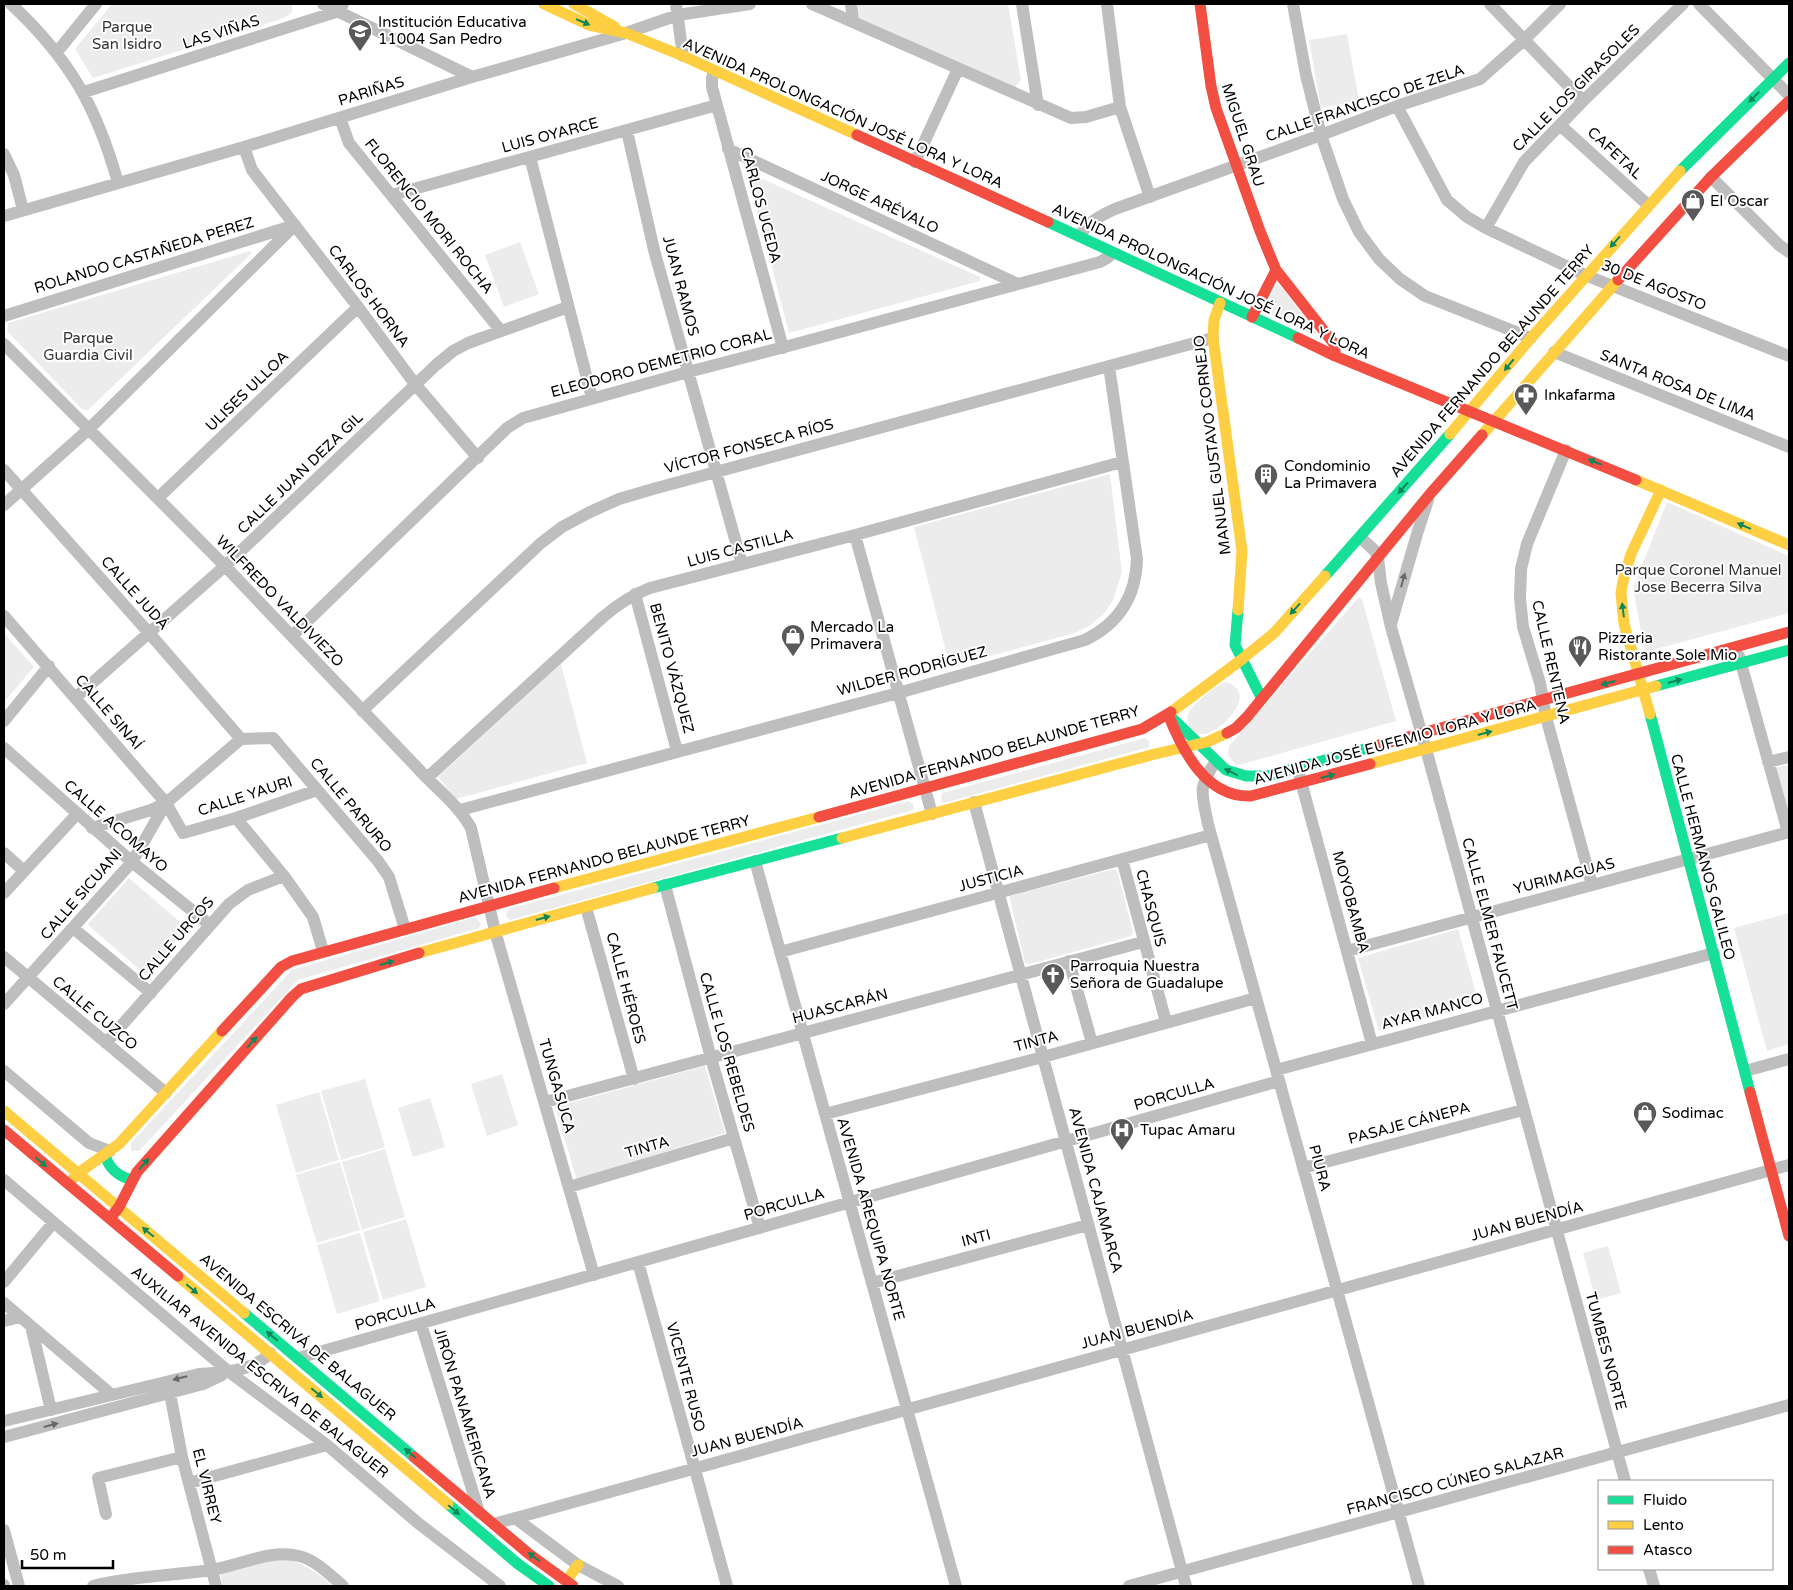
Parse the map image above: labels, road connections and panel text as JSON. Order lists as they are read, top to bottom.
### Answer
{
  "streets": {
    "main road": [
      "AVENIDA PROLONGACIÓN JOSÉ LORA Y LORA",
      "MIGUEL GRAU",
      "AVENIDA FERNANDO BELAUNDE TERRY",
      "MANUEL GUSTAVO CORNEJO",
      "AVENIDA JOSÉ EUFEMIO LORA Y LORA",
      "CALLE HERMANOS GALILEO",
      "AVENIDA ESCRIVÁ DE BALAGUER"
    ],
    "street": [
      "LAS VIÑAS",
      "CALLE LOS GIRASOLES",
      "PARIÑAS",
      "CALLE FRANCISCO DE ZELA",
      "LUIS OYARCE",
      "CAFETAL",
      "JORGE ARÉVALO",
      "CARLOS UCEDA",
      "FLORENCIO MORI ROCHA",
      "ROLANDO CASTAÑEDA PEREZ",
      "30 DE AGOSTO",
      "JUAN RAMOS",
      "CARLOS HORNA",
      "ELEODORO DEMETRIO CORAL",
      "SANTA ROSA DE LIMA",
      "ULISES ULLOA",
      "VÍCTOR FONSECA RÍOS",
      "CALLE JUAN DEZA GIL",
      "LUIS CASTILLA",
      "CALLE JUDÁ",
      "WILFREDO VALDIVIEZO",
      "CALLE RENTENA",
      "BENITO VÁZQUEZ",
      "WILDER RODRÍGUEZ",
      "CALLE SINAÍ",
      "CALLE YAURI",
      "CALLE PARURO",
      "CALLE ACOMAYO",
      "YURIMAGUAS",
      "JUSTICIA",
      "CALLE SICUANI",
      "MOYOBAMBA",
      "CHASQUIS",
      "CALLE ELMER FAUCETT",
      "CALLE URCOS",
      "CALLE HÉROES",
      "HUASCARÁN",
      "AYAR MANCO",
      "CALLE CUZCO",
      "TINTA",
      "CALLE LOS REBELDES",
      "TUNGASUCA",
      "PORCULLA",
      "PASAJE CÁNEPA",
      "PIURA",
      "AVENIDA CAJAMARCA",
      "AVENIDA AREQUIPA NORTE",
      "JUAN BUENDÍA",
      "INTI",
      "TUMBES NORTE",
      "AUXILIAR AVENIDA ESCRIVA DE BALAGUER",
      "VICENTE RUSO",
      "JIRÓN PANAMERICANA",
      "FRANCISCO CÚNEO SALAZAR",
      "EL VIRREY"
    ]
  },
  "crossings": [
    ["CALLE LOS GIRASOLES", "CAFETAL"],
    ["CALLE LOS GIRASOLES", "30 DE AGOSTO"],
    ["PARIÑAS", "AVENIDA PROLONGACIÓN JOSÉ LORA Y LORA"],
    ["PARIÑAS", "FLORENCIO MORI ROCHA"],
    ["PARIÑAS", "CARLOS HORNA"],
    ["CALLE FRANCISCO DE ZELA", "AVENIDA PROLONGACIÓN JOSÉ LORA Y LORA"],
    ["CALLE FRANCISCO DE ZELA", "MIGUEL GRAU"],
    ["CALLE FRANCISCO DE ZELA", "30 DE AGOSTO"],
    ["AVENIDA PROLONGACIÓN JOSÉ LORA Y LORA", "MIGUEL GRAU"],
    ["AVENIDA PROLONGACIÓN JOSÉ LORA Y LORA", "CARLOS UCEDA"],
    ["AVENIDA PROLONGACIÓN JOSÉ LORA Y LORA", "AVENIDA FERNANDO BELAUNDE TERRY"],
    ["AVENIDA PROLONGACIÓN JOSÉ LORA Y LORA", "ELEODORO DEMETRIO CORAL"],
    ["AVENIDA PROLONGACIÓN JOSÉ LORA Y LORA", "MANUEL GUSTAVO CORNEJO"],
    ["AVENIDA PROLONGACIÓN JOSÉ LORA Y LORA", "CALLE RENTENA"],
    ["AVENIDA PROLONGACIÓN JOSÉ LORA Y LORA", "CALLE HERMANOS GALILEO"],
    ["LUIS OYARCE", "CARLOS UCEDA"],
    ["LUIS OYARCE", "FLORENCIO MORI ROCHA"],
    ["LUIS OYARCE", "JUAN RAMOS"],
    ["CAFETAL", "AVENIDA FERNANDO BELAUNDE TERRY"],
    ["JORGE ARÉVALO", "CARLOS UCEDA"],
    ["JORGE ARÉVALO", "ELEODORO DEMETRIO CORAL"],
    ["CARLOS UCEDA", "ELEODORO DEMETRIO CORAL"],
    ["FLORENCIO MORI ROCHA", "CALLE JUAN DEZA GIL"],
    ["ROLANDO CASTAÑEDA PEREZ", "CARLOS HORNA"],
    ["30 DE AGOSTO", "AVENIDA FERNANDO BELAUNDE TERRY"],
    ["JUAN RAMOS", "ELEODORO DEMETRIO CORAL"],
    ["JUAN RAMOS", "VÍCTOR FONSECA RÍOS"],
    ["JUAN RAMOS", "LUIS CASTILLA"],
    ["CARLOS HORNA", "ELEODORO DEMETRIO CORAL"],
    ["CARLOS HORNA", "ULISES ULLOA"],
    ["CARLOS HORNA", "CALLE JUAN DEZA GIL"],
    ["AVENIDA FERNANDO BELAUNDE TERRY", "MANUEL GUSTAVO CORNEJO"],
    ["AVENIDA FERNANDO BELAUNDE TERRY", "WILFREDO VALDIVIEZO"],
    ["AVENIDA FERNANDO BELAUNDE TERRY", "AVENIDA JOSÉ EUFEMIO LORA Y LORA"],
    ["AVENIDA FERNANDO BELAUNDE TERRY", "CALLE PARURO"],
    ["AVENIDA FERNANDO BELAUNDE TERRY", "CALLE CUZCO"],
    ["AVENIDA FERNANDO BELAUNDE TERRY", "TUNGASUCA"],
    ["AVENIDA FERNANDO BELAUNDE TERRY", "AVENIDA ESCRIVÁ DE BALAGUER"],
    ["ELEODORO DEMETRIO CORAL", "WILFREDO VALDIVIEZO"],
    ["ULISES ULLOA", "WILFREDO VALDIVIEZO"],
    ["MANUEL GUSTAVO CORNEJO", "VÍCTOR FONSECA RÍOS"],
    ["VÍCTOR FONSECA RÍOS", "WILFREDO VALDIVIEZO"],
    ["VÍCTOR FONSECA RÍOS", "WILDER RODRÍGUEZ"],
    ["CALLE JUAN DEZA GIL", "CALLE JUDÁ"],
    ["CALLE JUAN DEZA GIL", "WILFREDO VALDIVIEZO"],
    ["CALLE JUAN DEZA GIL", "CALLE SINAÍ"],
    ["LUIS CASTILLA", "WILFREDO VALDIVIEZO"],
    ["LUIS CASTILLA", "BENITO VÁZQUEZ"],
    ["LUIS CASTILLA", "WILDER RODRÍGUEZ"],
    ["CALLE JUDÁ", "CALLE PARURO"],
    ["CALLE JUDÁ", "CALLE SICUANI"],
    ["WILFREDO VALDIVIEZO", "WILDER RODRÍGUEZ"],
    ["WILFREDO VALDIVIEZO", "TUNGASUCA"],
    ["CALLE RENTENA", "AVENIDA JOSÉ EUFEMIO LORA Y LORA"],
    ["CALLE RENTENA", "YURIMAGUAS"],
    ["BENITO VÁZQUEZ", "WILDER RODRÍGUEZ"],
    ["CALLE SINAÍ", "CALLE YAURI"],
    ["CALLE SINAÍ", "CALLE SICUANI"],
    ["AVENIDA JOSÉ EUFEMIO LORA Y LORA", "CALLE HERMANOS GALILEO"],
    ["AVENIDA JOSÉ EUFEMIO LORA Y LORA", "MOYOBAMBA"],
    ["AVENIDA JOSÉ EUFEMIO LORA Y LORA", "CALLE ELMER FAUCETT"],
    ["AVENIDA JOSÉ EUFEMIO LORA Y LORA", "PIURA"],
    ["CALLE YAURI", "CALLE PARURO"],
    ["CALLE PARURO", "CALLE SICUANI"],
    ["CALLE ACOMAYO", "CALLE SICUANI"],
    ["CALLE ACOMAYO", "CALLE URCOS"],
    ["CALLE HERMANOS GALILEO", "YURIMAGUAS"],
    ["CALLE HERMANOS GALILEO", "AYAR MANCO"],
    ["CALLE HERMANOS GALILEO", "JUAN BUENDÍA"],
    ["YURIMAGUAS", "MOYOBAMBA"],
    ["YURIMAGUAS", "CALLE ELMER FAUCETT"],
    ["JUSTICIA", "CHASQUIS"],
    ["JUSTICIA", "PIURA"],
    ["JUSTICIA", "AVENIDA CAJAMARCA"],
    ["JUSTICIA", "AVENIDA AREQUIPA NORTE"],
    ["CALLE SICUANI", "CALLE CUZCO"],
    ["MOYOBAMBA", "AYAR MANCO"],
    ["CHASQUIS", "HUASCARÁN"],
    ["CHASQUIS", "TINTA"],
    ["CALLE ELMER FAUCETT", "AYAR MANCO"],
    ["CALLE ELMER FAUCETT", "PASAJE CÁNEPA"],
    ["CALLE ELMER FAUCETT", "JUAN BUENDÍA"],
    ["CALLE ELMER FAUCETT", "TUMBES NORTE"],
    ["CALLE URCOS", "CALLE CUZCO"],
    ["CALLE HÉROES", "HUASCARÁN"],
    ["HUASCARÁN", "CALLE LOS REBELDES"],
    ["HUASCARÁN", "TUNGASUCA"],
    ["HUASCARÁN", "AVENIDA CAJAMARCA"],
    ["HUASCARÁN", "AVENIDA AREQUIPA NORTE"],
    ["AYAR MANCO", "PORCULLA"],
    ["AYAR MANCO", "PIURA"],
    ["TINTA", "CALLE LOS REBELDES"],
    ["TINTA", "TUNGASUCA"],
    ["TINTA", "PIURA"],
    ["TINTA", "AVENIDA CAJAMARCA"],
    ["TINTA", "AVENIDA AREQUIPA NORTE"],
    ["CALLE LOS REBELDES", "PORCULLA"],
    ["TUNGASUCA", "PORCULLA"],
    ["PORCULLA", "PIURA"],
    ["PORCULLA", "AVENIDA CAJAMARCA"],
    ["PORCULLA", "AVENIDA AREQUIPA NORTE"],
    ["PORCULLA", "AVENIDA ESCRIVÁ DE BALAGUER"],
    ["PORCULLA", "VICENTE RUSO"],
    ["PORCULLA", "JIRÓN PANAMERICANA"],
    ["PASAJE CÁNEPA", "PIURA"],
    ["PIURA", "JUAN BUENDÍA"],
    ["PIURA", "FRANCISCO CÚNEO SALAZAR"],
    ["AVENIDA CAJAMARCA", "JUAN BUENDÍA"],
    ["AVENIDA CAJAMARCA", "INTI"],
    ["AVENIDA CAJAMARCA", "FRANCISCO CÚNEO SALAZAR"],
    ["AVENIDA AREQUIPA NORTE", "JUAN BUENDÍA"],
    ["AVENIDA AREQUIPA NORTE", "INTI"],
    ["JUAN BUENDÍA", "AVENIDA ESCRIVÁ DE BALAGUER"],
    ["JUAN BUENDÍA", "TUMBES NORTE"],
    ["JUAN BUENDÍA", "VICENTE RUSO"],
    ["AVENIDA ESCRIVÁ DE BALAGUER", "JIRÓN PANAMERICANA"],
    ["TUMBES NORTE", "FRANCISCO CÚNEO SALAZAR"]
  ],
  "parks": ["Parque San Isidro", "Parque Guardia Civil", "Parque Coronel Manuel Jose Becerra Silva"],
  "places": {
    "school or university": ["Institución Educativa 11004 San Pedro"],
    "shop": ["El Oscar", "Mercado La Primavera", "Sodimac"],
    "pharmacy": ["Inkafarma"],
    "building": ["Condominio La Primavera"],
    "restaurant": ["Pizzeria Ristorante Sole Mio"],
    "church": ["Parroquia Nuestra Señora de Guadalupe"],
    "hospital": ["Tupac Amaru"]
  },
  "legend": ["Fluido", "Lento", "Atasco"],
  "scale_bar": "50 m"
}
